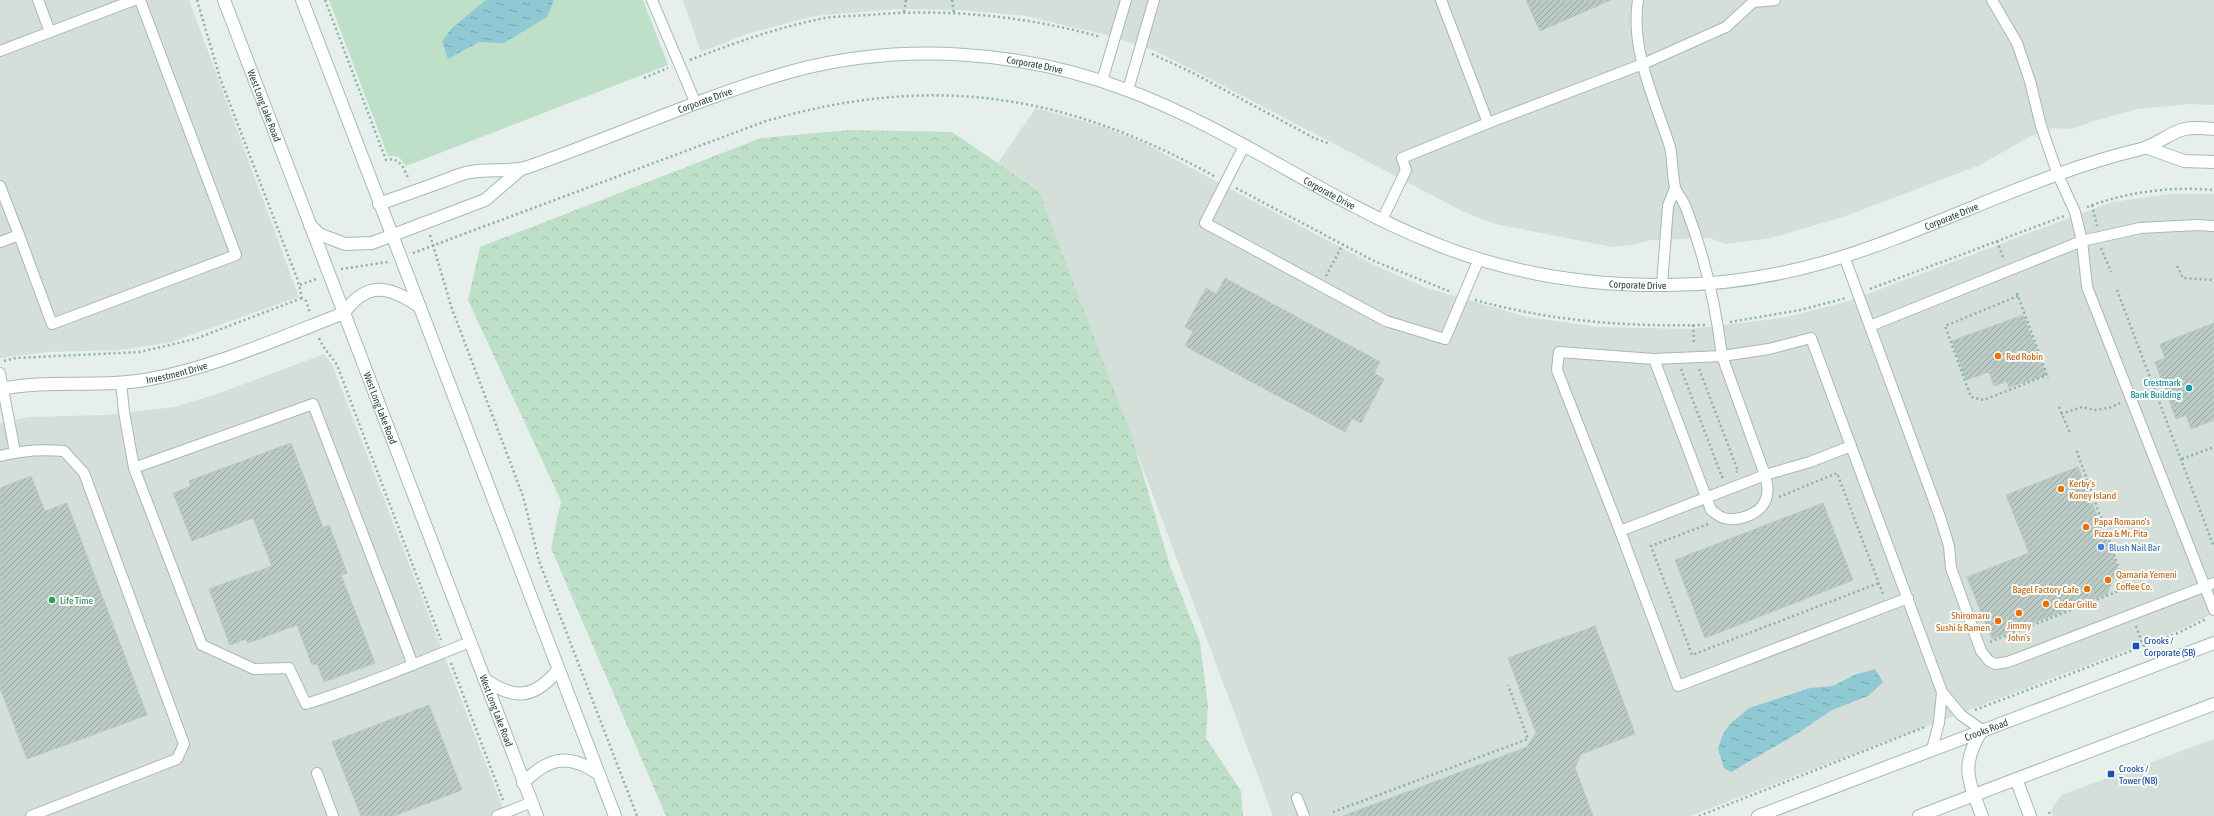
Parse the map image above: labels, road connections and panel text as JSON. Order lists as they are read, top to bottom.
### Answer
{
  "streets": {
    "main road": [
      "Corporate Drive",
      "West Long Lake Road",
      "Investment Drive",
      "Crooks Road"
    ]
  },
  "crossings": [
    ["Corporate Drive", "West Long Lake Road"],
    ["West Long Lake Road", "Investment Drive"]
  ],
  "places": {
    "other": [
      "Red Robin",
      "Crestmark Bank Building",
      "Kerby's Koney Island",
      "Papa Romano's Pizza & Mr. Pita",
      "Blush Nail Bar",
      "Qamaria Yemeni Coffee Co.",
      "Bagel Factory Cafe",
      "Life Time",
      "Cedar Grille",
      "Jimmy John's",
      "Shiromaru Sushi & Ramen"
    ],
    "transit": ["Crooks / Corporate (SB)", "Crooks / Tower (NB)"]
  }
}
